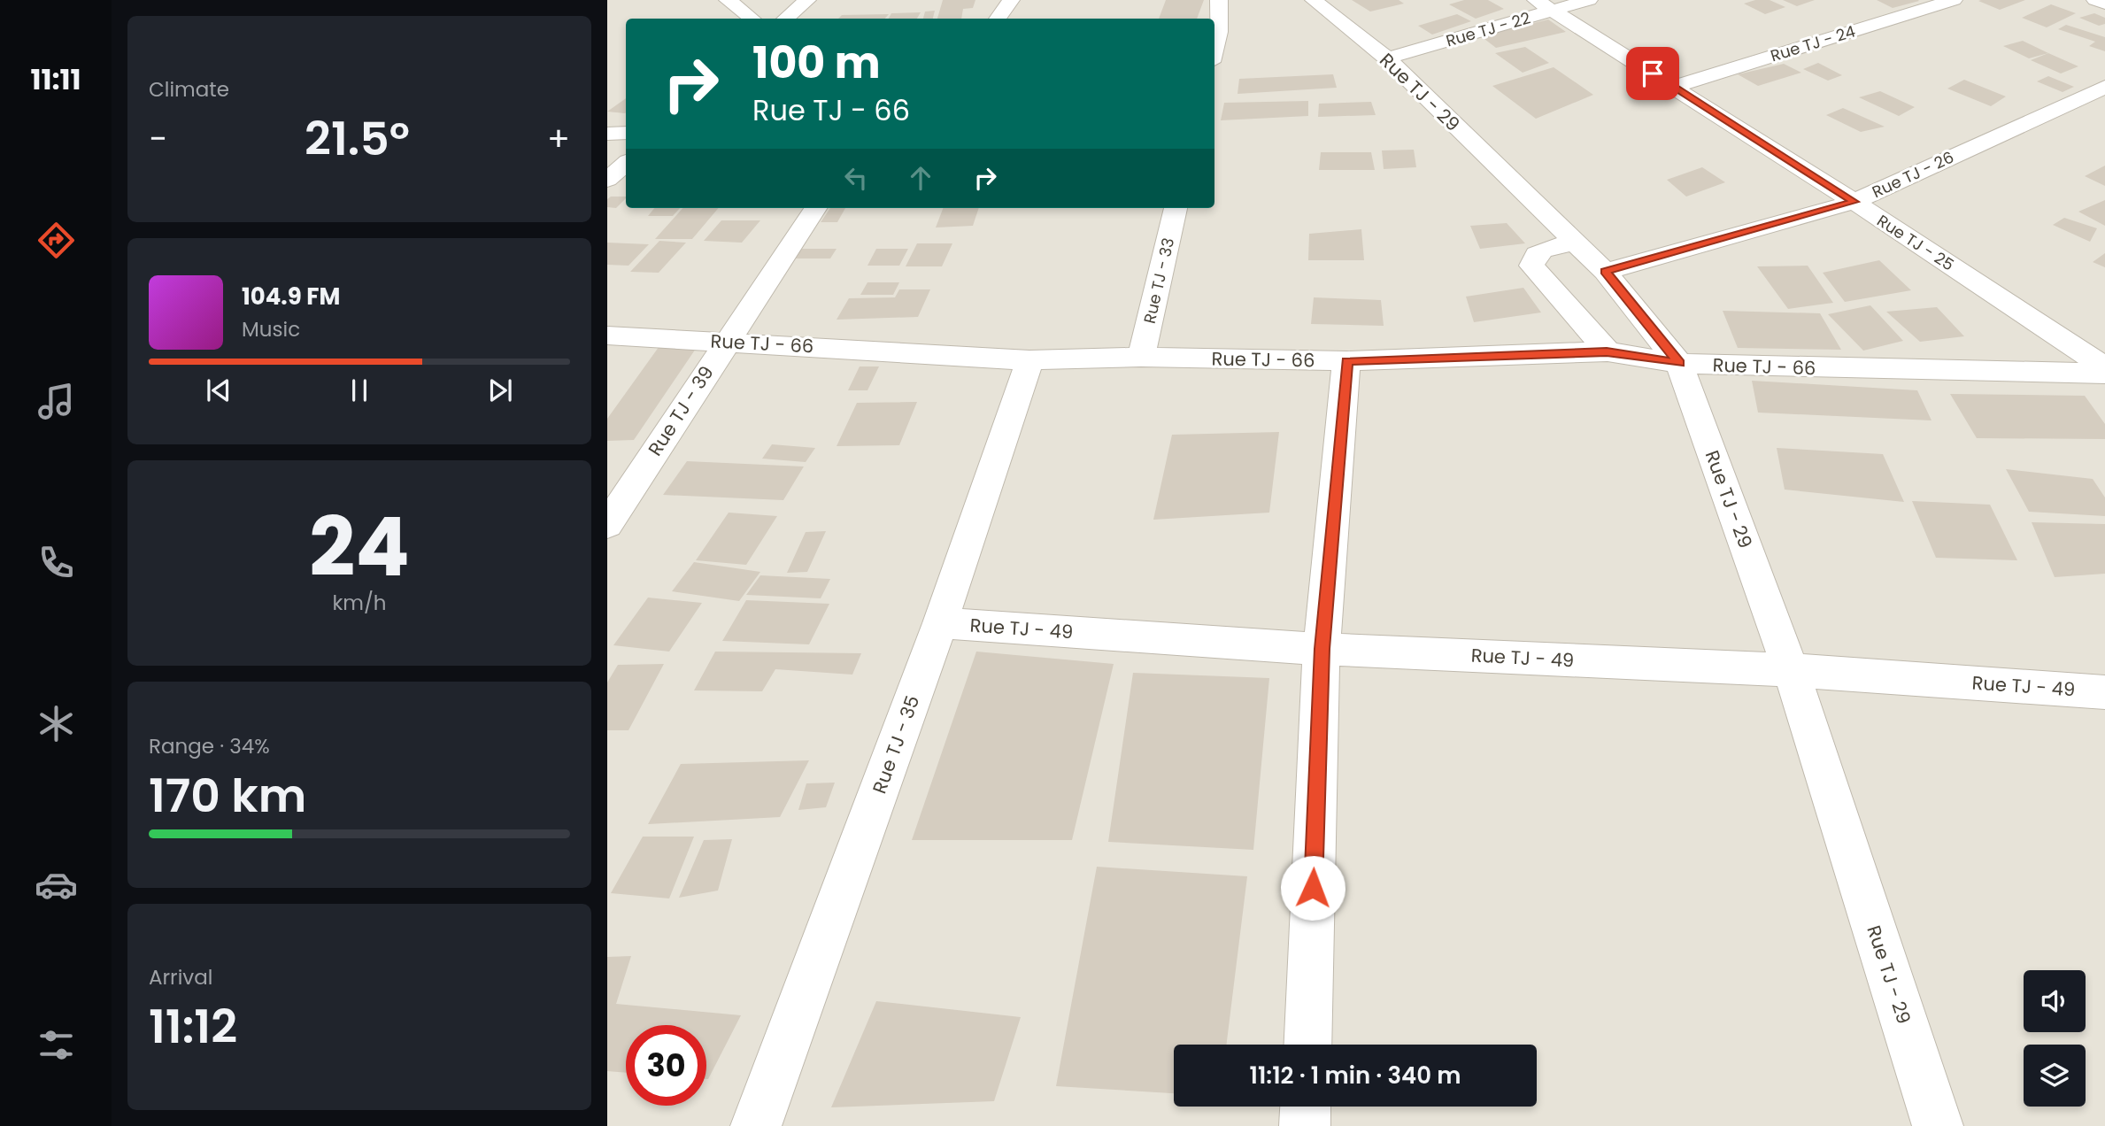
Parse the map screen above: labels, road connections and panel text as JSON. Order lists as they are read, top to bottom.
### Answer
{
  "streets": {
    "street": [
      "Rue TJ - 22",
      "Rue TJ - 24",
      "Rue TJ - 29",
      "Rue TJ - 26",
      "Rue TJ - 25",
      "Rue TJ - 33",
      "Rue TJ - 66",
      "Rue TJ - 39",
      "Rue TJ - 49",
      "Rue TJ - 35"
    ]
  },
  "crossings": [
    ["Rue TJ - 22", "Rue TJ - 29"],
    ["Rue TJ - 22", "Rue TJ - 25"],
    ["Rue TJ - 24", "Rue TJ - 25"],
    ["Rue TJ - 29", "Rue TJ - 26"],
    ["Rue TJ - 29", "Rue TJ - 66"],
    ["Rue TJ - 29", "Rue TJ - 49"],
    ["Rue TJ - 26", "Rue TJ - 25"],
    ["Rue TJ - 33", "Rue TJ - 66"],
    ["Rue TJ - 66", "Rue TJ - 39"],
    ["Rue TJ - 66", "Rue TJ - 35"],
    ["Rue TJ - 49", "Rue TJ - 35"]
  ],
  "page": {
    "tabs": "11:11",
    "tile": [
      "Climate",
      ["24", "km/h"],
      ["Range · 34%", "170 km"],
      ["Arrival", "11:12"]
    ],
    "turn": ["100 m", "Rue TJ - 66"],
    "heat": ["−", "21.5°", "+"],
    "song": ["104.9 FM", "Music"],
    "limit": "30",
    "trip": "11:12 · 1 min · 340 m"
  }
}
